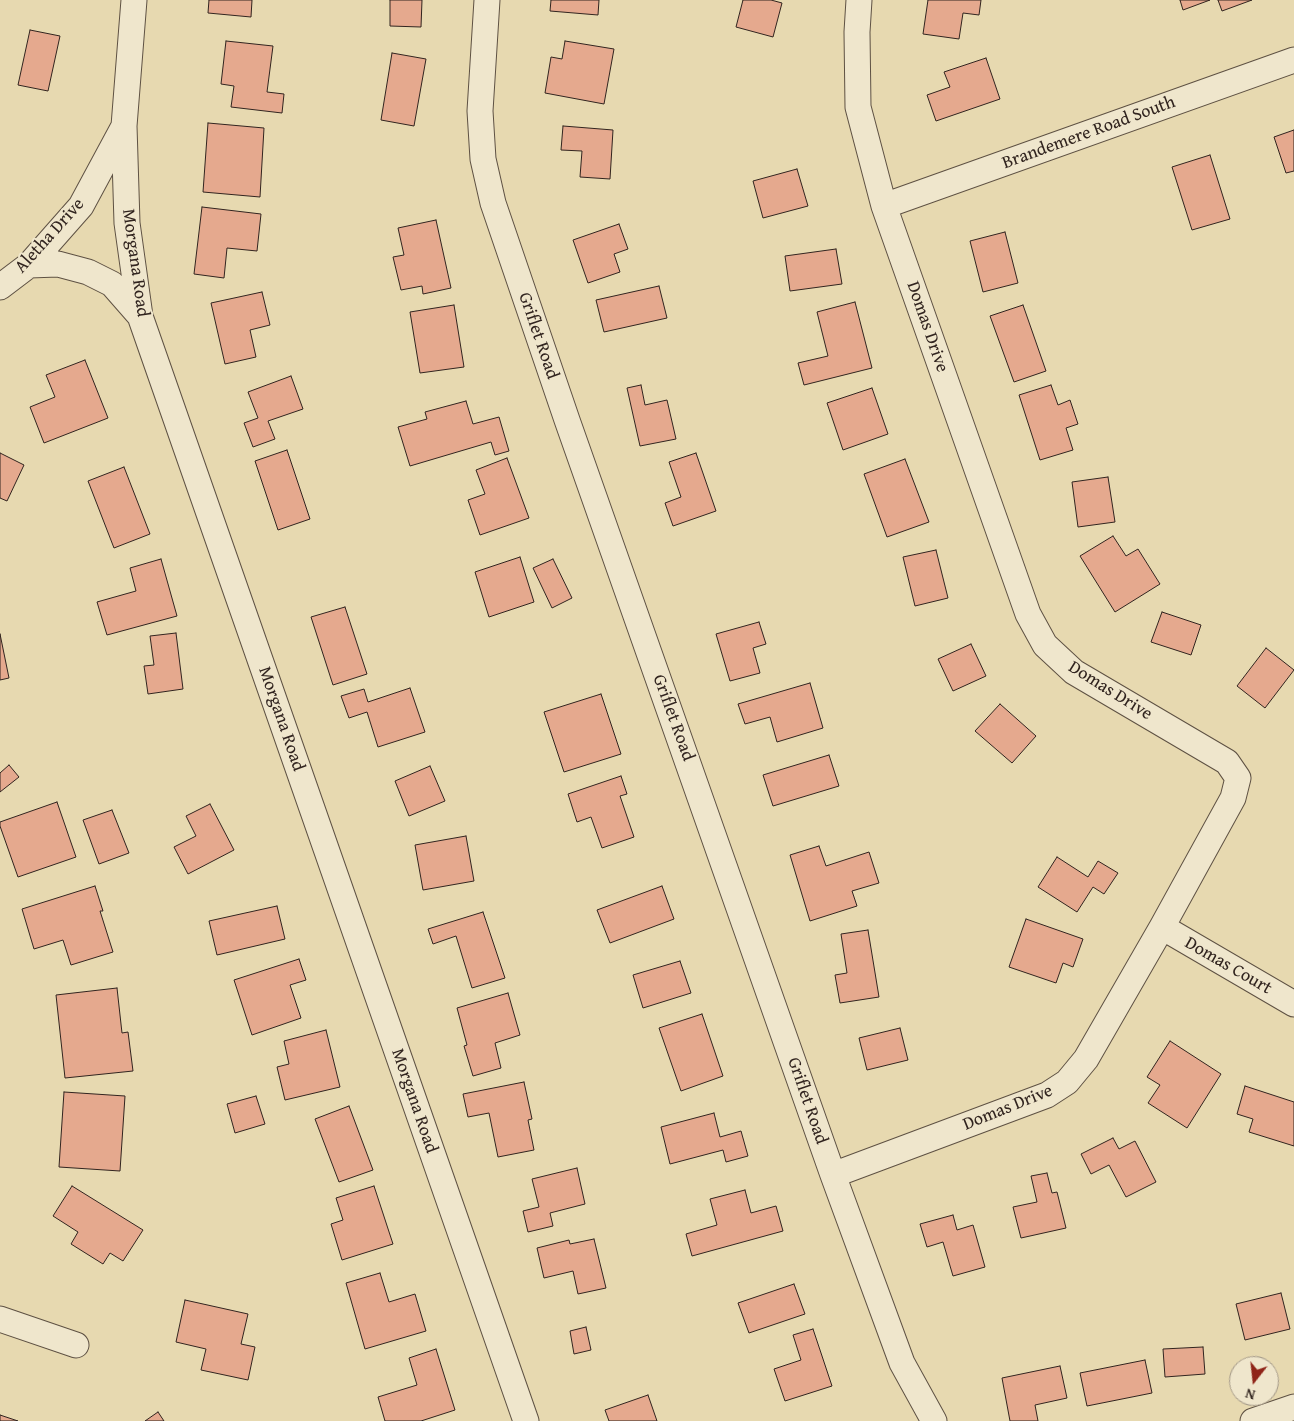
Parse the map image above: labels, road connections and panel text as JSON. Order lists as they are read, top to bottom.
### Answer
{
  "streets": {
    "street": [
      "Brandemere Road South",
      "Aletha Drive",
      "Morgana Road",
      "Domas Drive",
      "Griflet Road",
      "Domas Court"
    ]
  },
  "crossings": [
    ["Brandemere Road South", "Domas Drive"],
    ["Aletha Drive", "Morgana Road"],
    ["Domas Drive", "Griflet Road"],
    ["Domas Drive", "Domas Court"]
  ],
  "north": "bottom"
}
